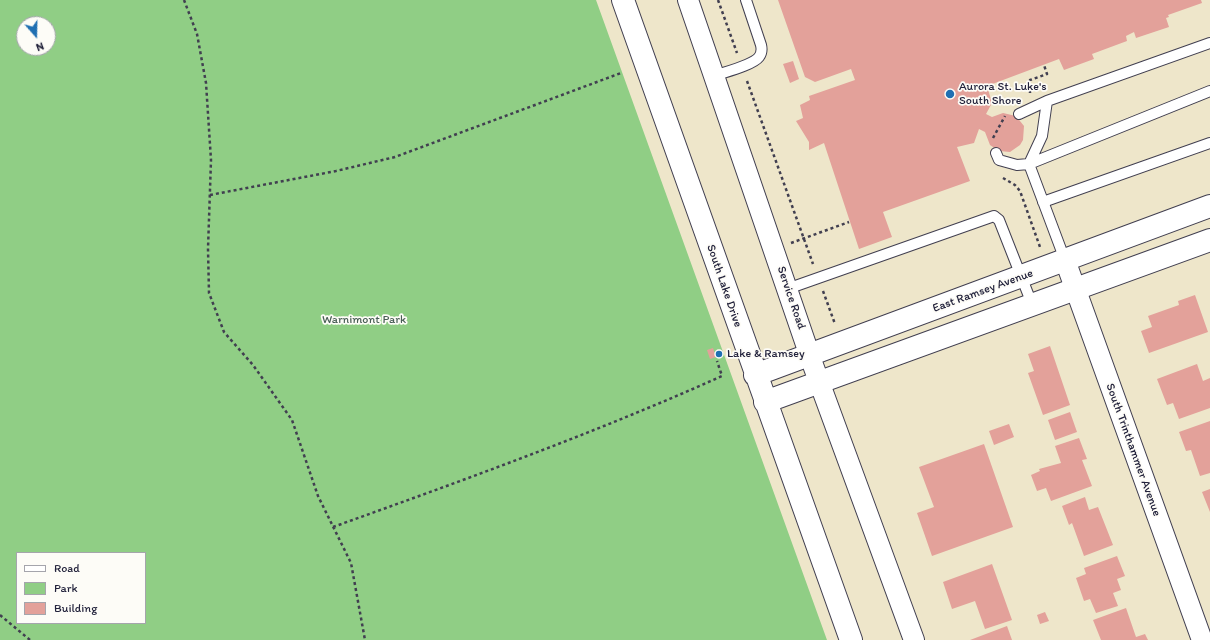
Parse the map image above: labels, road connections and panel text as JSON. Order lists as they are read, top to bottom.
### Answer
{
  "streets": {
    "street": [
      "South Lake Drive",
      "East Ramsey Avenue",
      "Service Road",
      "South Trinthammer Avenue"
    ]
  },
  "crossings": [
    ["South Lake Drive", "East Ramsey Avenue"],
    ["East Ramsey Avenue", "Service Road"],
    ["East Ramsey Avenue", "South Trinthammer Avenue"]
  ],
  "parks": ["Warnimont Park"],
  "places": ["Aurora St. Luke's South Shore", "Lake & Ramsey"],
  "legend": ["Road", "Park", "Building"],
  "north": "bottom"
}
